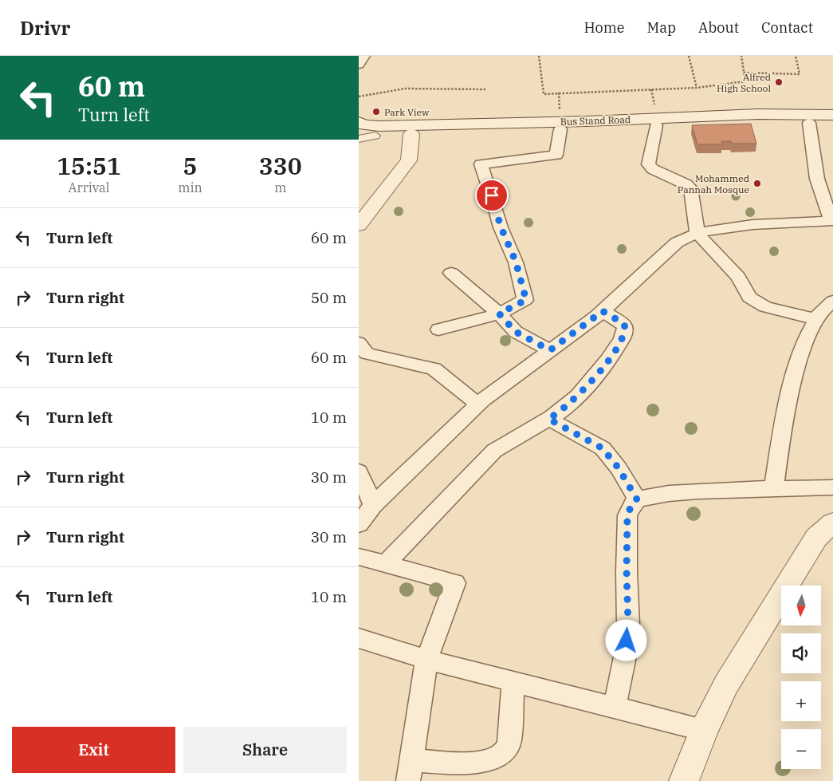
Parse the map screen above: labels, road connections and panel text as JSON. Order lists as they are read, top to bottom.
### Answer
{
  "streets": {
    "main road": ["Bus Stand Road"]
  },
  "places": ["Alfred High School", "Park View", "Mohammed Pannah Mosque"],
  "north": "bottom",
  "page": {
    "header": "Drivr",
    "nav": [
      "Home",
      "Map",
      "About",
      "Contact"
    ],
    "turn": ["60 m", "Turn left"],
    "eta": [
      "15:51",
      "Arrival",
      "5",
      "min",
      "330",
      "m"
    ],
    "list": [
      {
        "name": "Turn left",
        "value": "60 m"
      },
      {
        "name": "Turn right",
        "value": "50 m"
      },
      {
        "name": "Turn left",
        "value": "60 m"
      },
      {
        "name": "Turn left",
        "value": "10 m"
      },
      {
        "name": "Turn right",
        "value": "30 m"
      },
      {
        "name": "Turn right",
        "value": "30 m"
      },
      {
        "name": "Turn left",
        "value": "10 m"
      }
    ],
    "map_buttons": ["+", "−"],
    "buttons": ["Exit", "Share"]
  }
}
